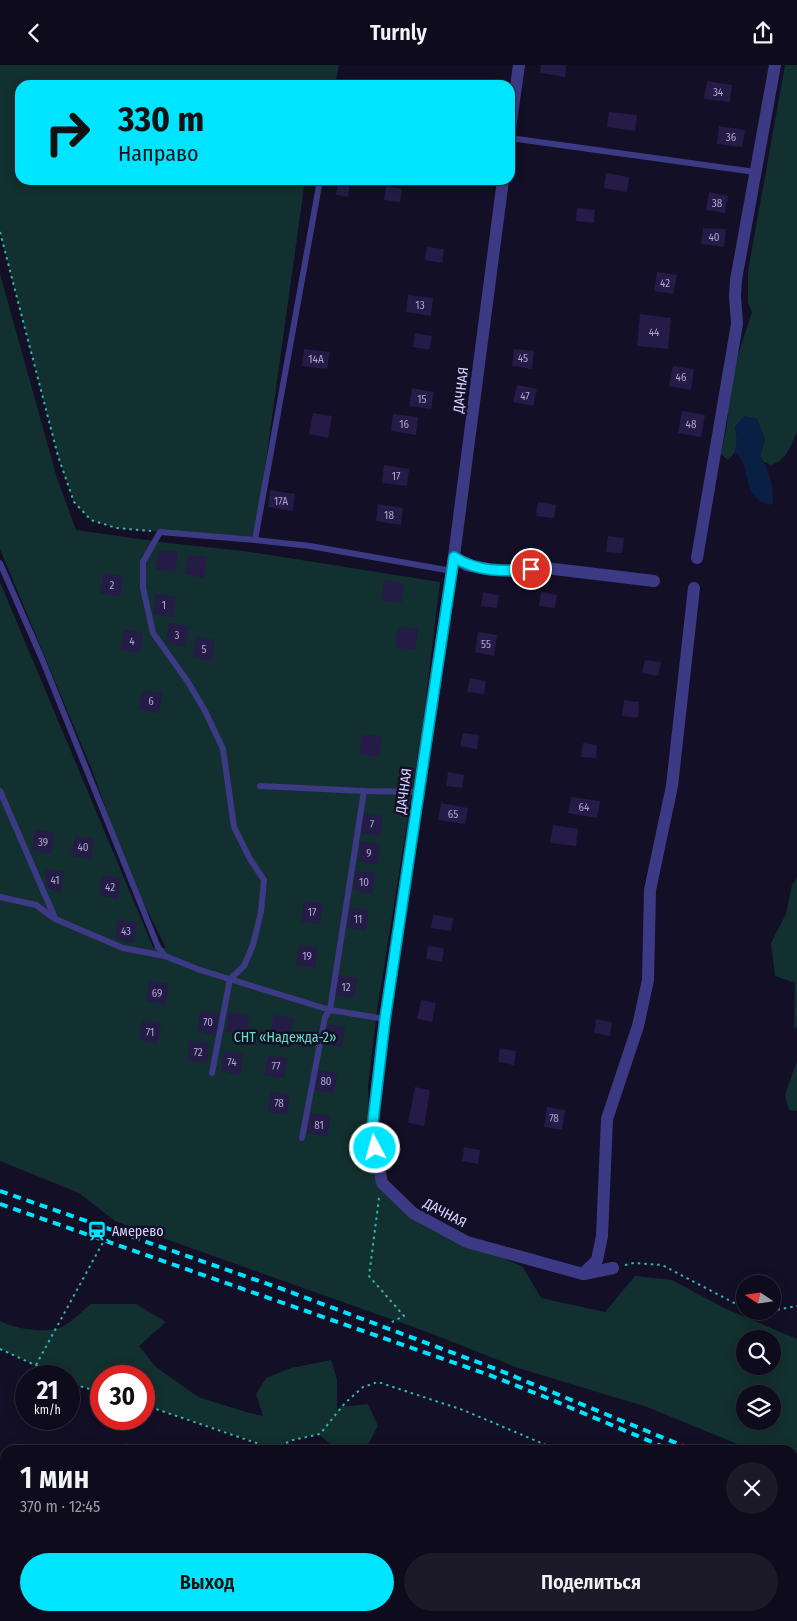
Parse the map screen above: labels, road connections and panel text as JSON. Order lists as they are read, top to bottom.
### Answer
{
  "streets": {
    "street": ["ДАЧНАЯ"]
  },
  "parks": ["СНТ «Надежда-2»"],
  "places": {
    "station": ["Амерево"]
  },
  "house_numbers": [
    "34",
    "36",
    "38",
    "40",
    "42",
    "13",
    "44",
    "45",
    "14А",
    "46",
    "47",
    "15",
    "16",
    "48",
    "17",
    "17А",
    "18",
    "2",
    "1",
    "3",
    "4",
    "55",
    "5",
    "6",
    "64",
    "65",
    "7",
    "39",
    "40",
    "9",
    "41",
    "10",
    "42",
    "17",
    "11",
    "43",
    "19",
    "12",
    "69",
    "70",
    "71",
    "72",
    "74",
    "77",
    "80",
    "78",
    "78",
    "81"
  ],
  "north": "left",
  "page": {
    "header": "Turnly",
    "turn": ["330 m", "Направо"],
    "speed": "21 km/h",
    "limit": "30",
    "heading": ["1 мин", "370 m · 12:45"],
    "buttons": ["Выход", "Поделиться"]
  }
}
